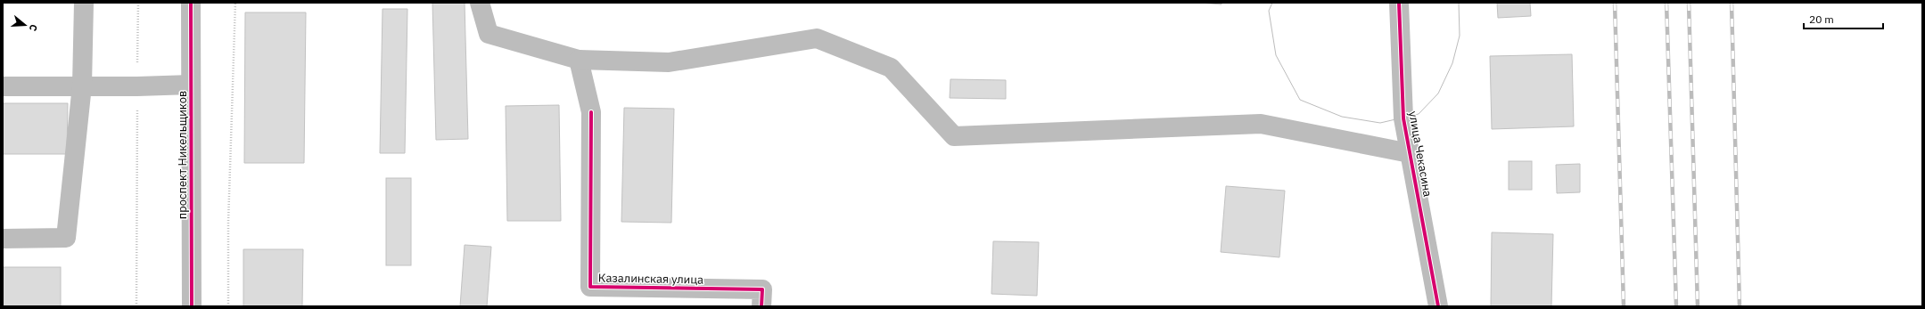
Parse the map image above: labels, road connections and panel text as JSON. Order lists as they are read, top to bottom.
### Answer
{
  "streets": {
    "street": ["улица Чекасина", "проспект Никельщиков", "Казалинская улица"]
  },
  "scale_bar": "20 m",
  "north": "right"
}
